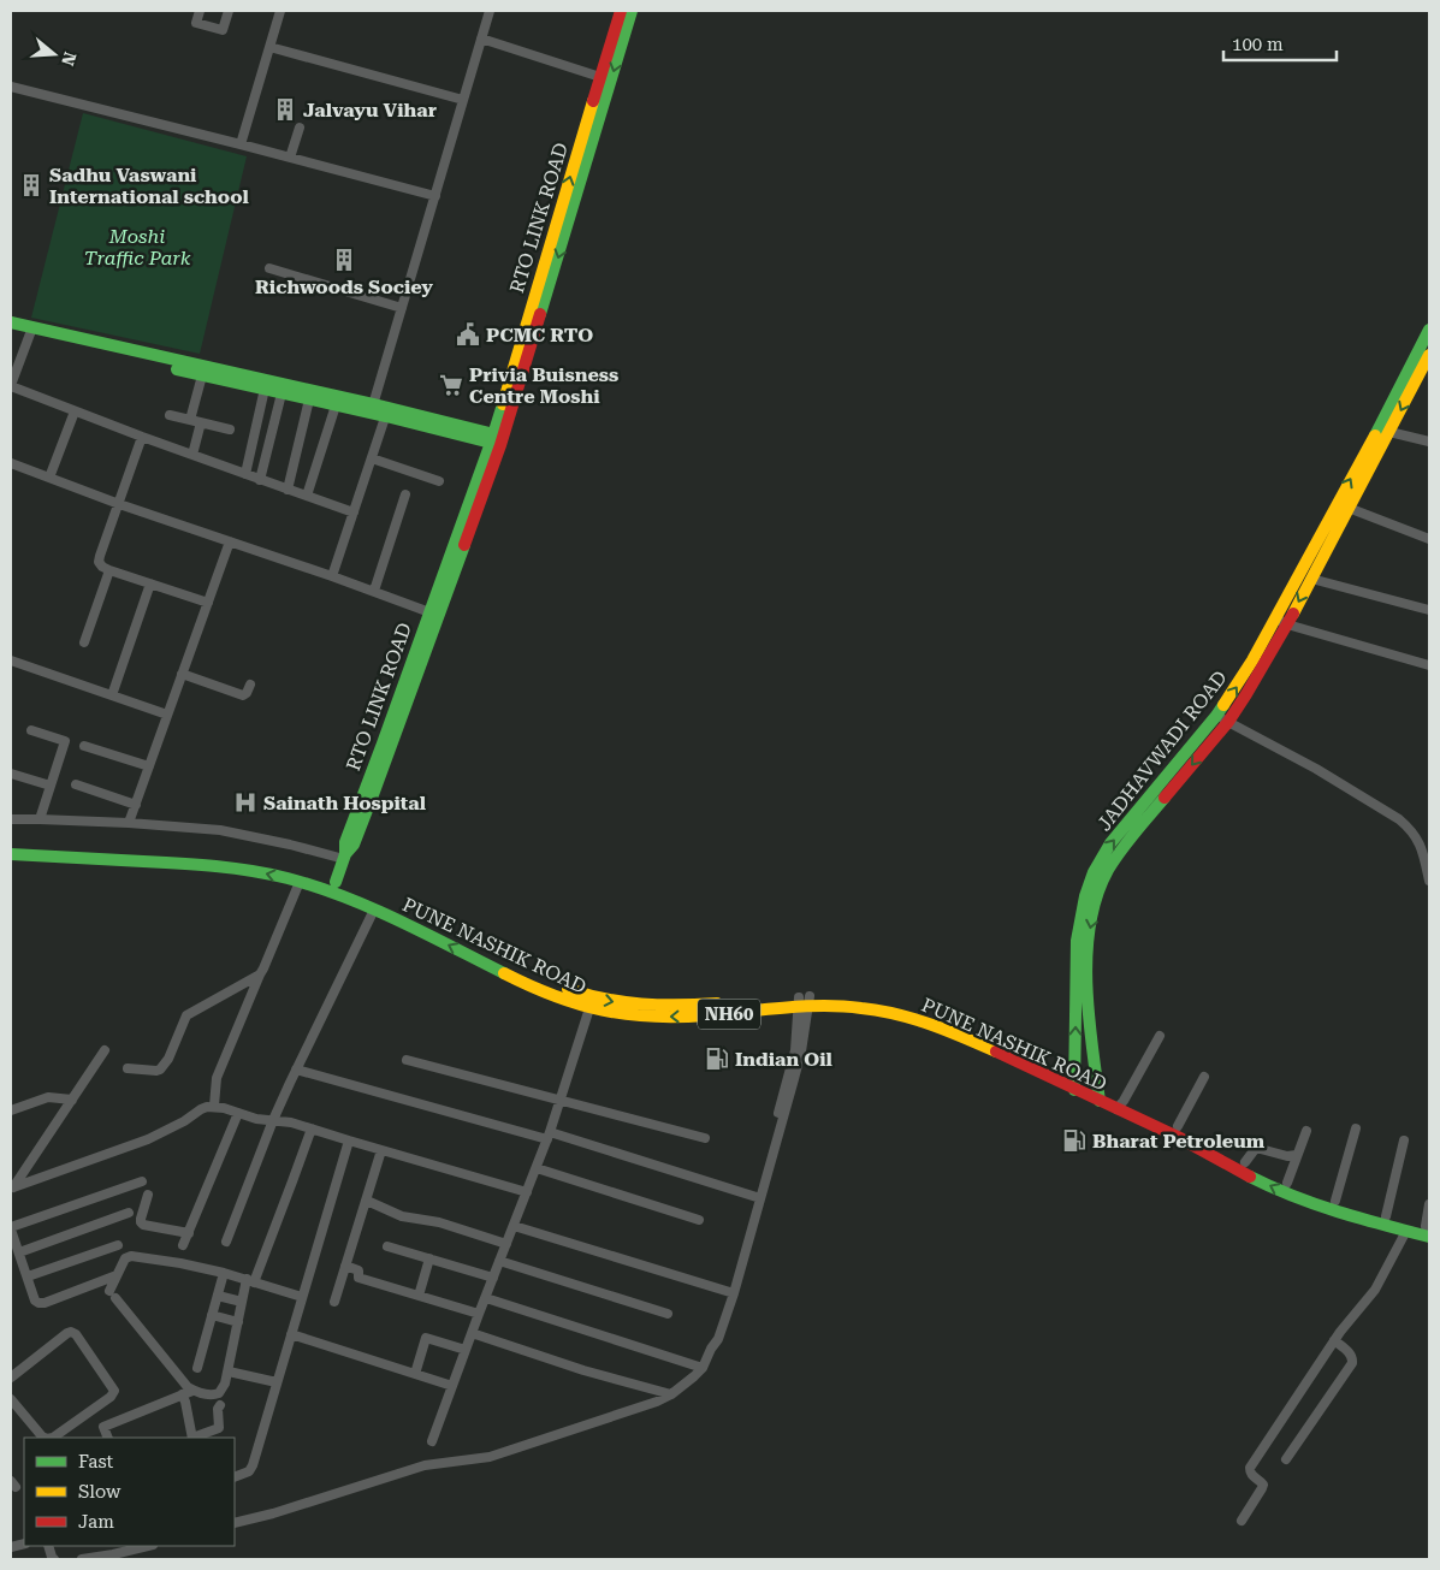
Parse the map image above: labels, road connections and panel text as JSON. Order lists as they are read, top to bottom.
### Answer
{
  "streets": {
    "main road": [
      "RTO LINK ROAD",
      "JADHAVWADI ROAD",
      "PUNE NASHIK ROAD",
      "NH60"
    ]
  },
  "crossings": [
    ["RTO LINK ROAD", "PUNE NASHIK ROAD"],
    ["JADHAVWADI ROAD", "PUNE NASHIK ROAD"]
  ],
  "parks": ["Moshi Traffic Park"],
  "places": {
    "building": ["Jalvayu Vihar", "Sadhu Vaswani International school", "Richwoods Sociey"],
    "public building": ["PCMC RTO"],
    "supermarket": ["Privia Buisness Centre Moshi"],
    "hospital": ["Sainath Hospital"],
    "fuel station": ["Indian Oil", "Bharat Petroleum"]
  },
  "legend": ["Fast", "Slow", "Jam"],
  "scale_bar": "100 m",
  "north": "right"
}
